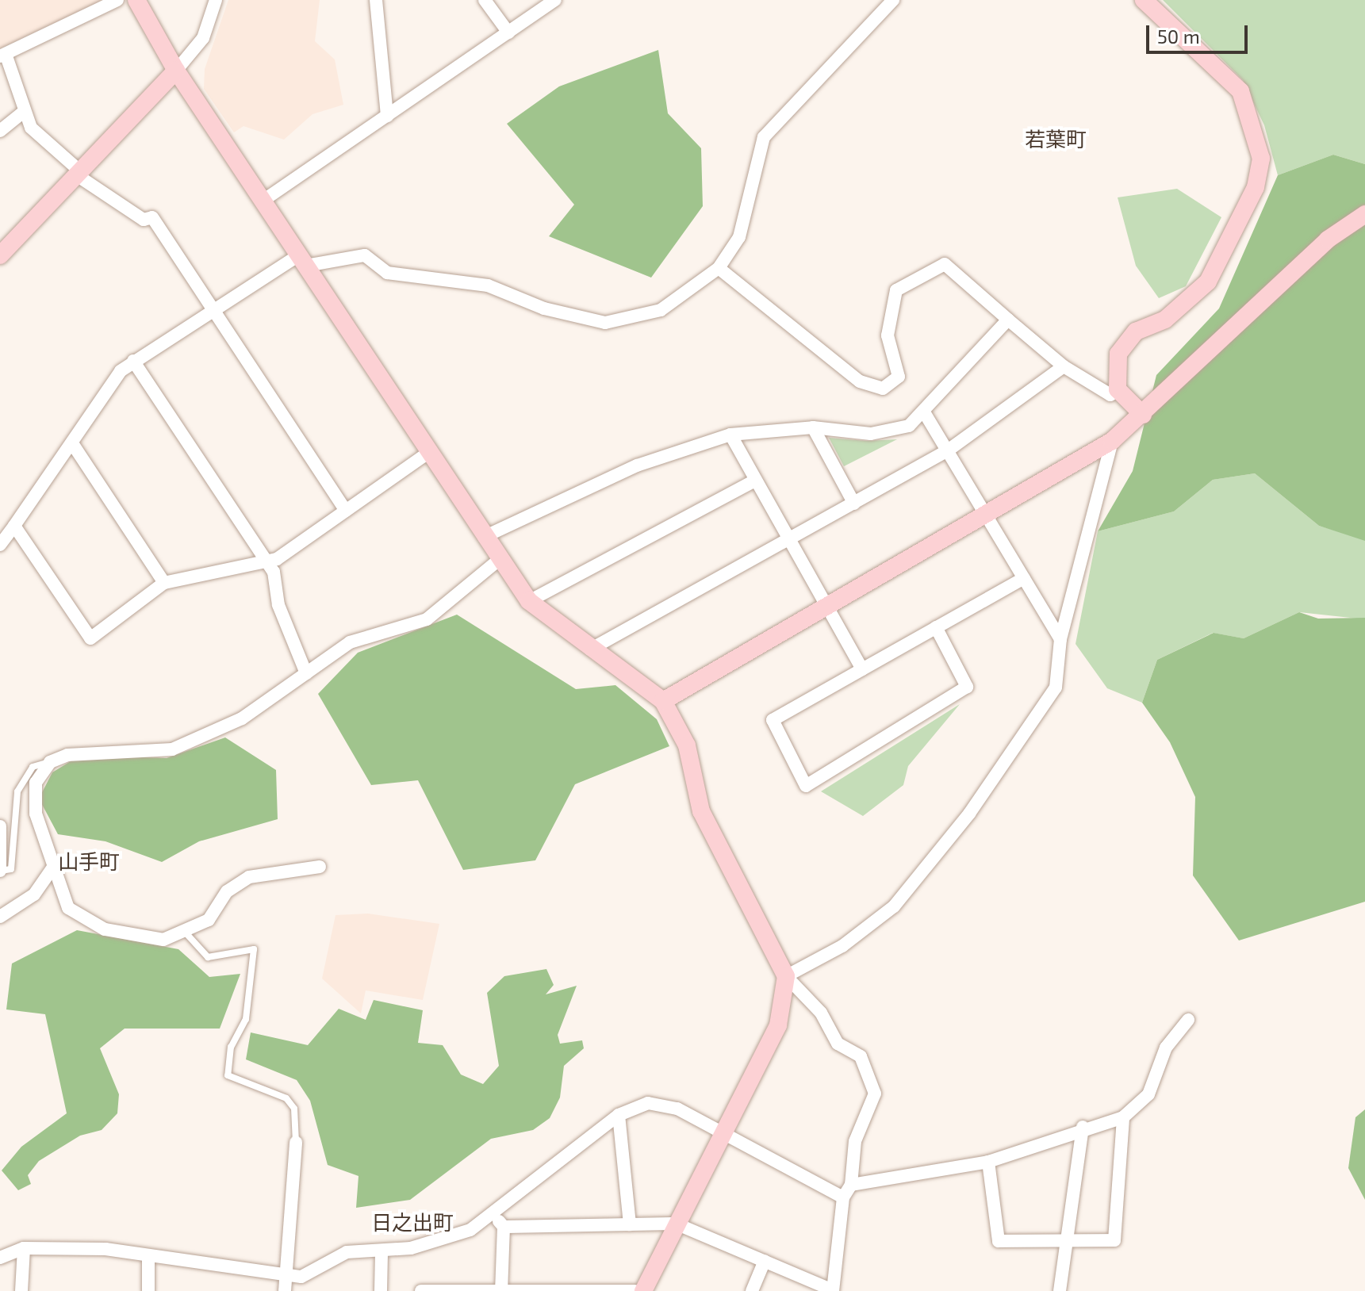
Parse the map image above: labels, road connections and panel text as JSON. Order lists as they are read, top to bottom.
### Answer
{
  "districts": ["若葉町", "山手町", "日之出町"],
  "scale_bar": "50 m"
}
